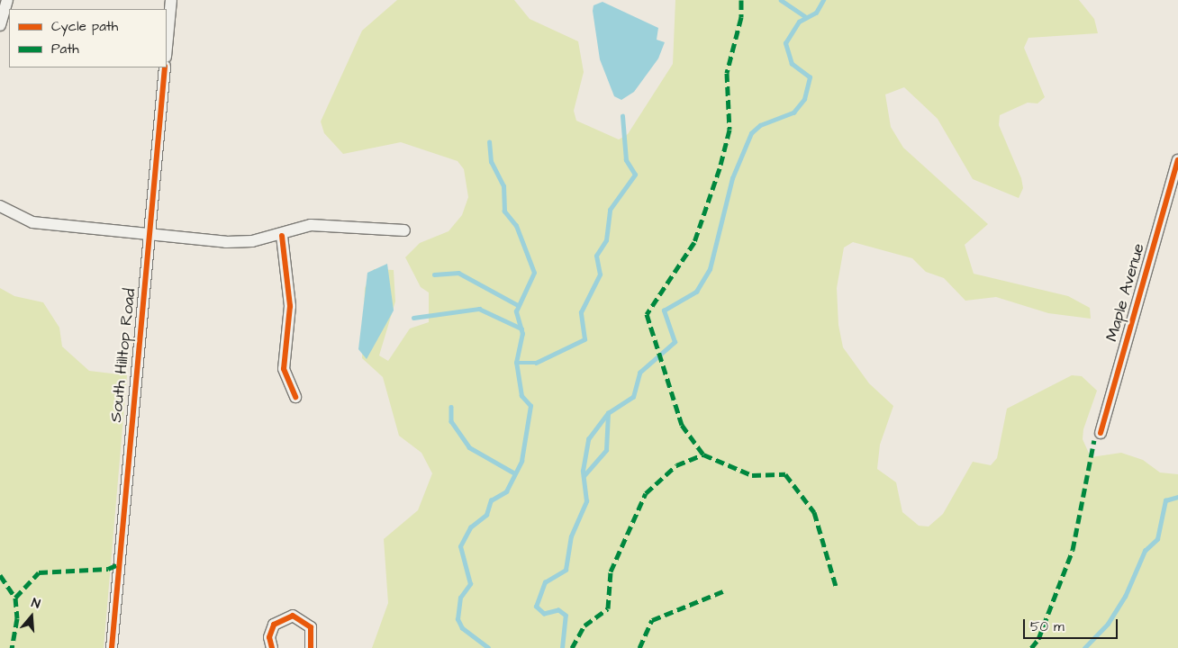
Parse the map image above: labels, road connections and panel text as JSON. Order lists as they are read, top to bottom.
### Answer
{
  "streets": {
    "street": ["Maple Avenue", "South Hilltop Road"]
  },
  "legend": ["Cycle path", "Path"],
  "scale_bar": "50 m",
  "north": "top"
}
